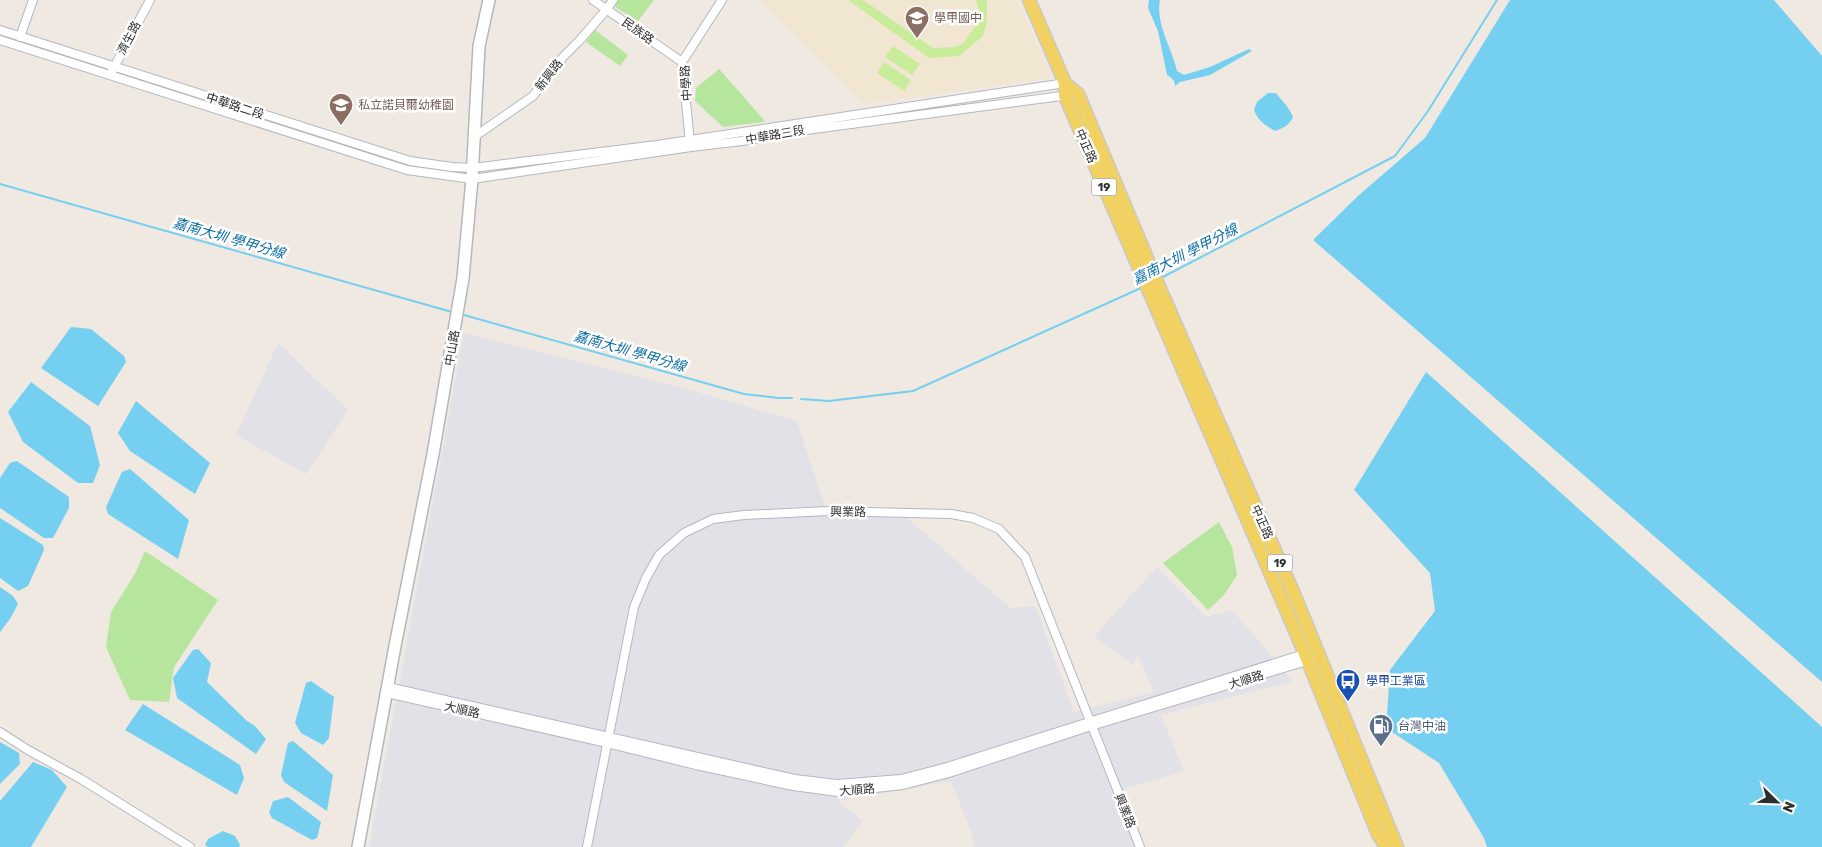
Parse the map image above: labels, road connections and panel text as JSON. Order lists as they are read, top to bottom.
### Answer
{
  "streets": {
    "main road": ["中正路", "19", "中山路"],
    "street": [
      "民族路",
      "濟生路",
      "新興路",
      "中學路",
      "中華路二段",
      "中華路三段",
      "興業路",
      "大順路"
    ]
  },
  "crossings": [
    ["民族路", "新興路"],
    ["民族路", "中學路"],
    ["濟生路", "中華路二段"],
    ["新興路", "中山路"],
    ["中學路", "中華路三段"],
    ["中華路二段", "中華路三段"],
    ["中華路二段", "中山路"],
    ["中華路三段", "中正路"],
    ["中華路三段", "中山路"],
    ["中正路", "大順路"],
    ["中山路", "大順路"],
    ["興業路", "大順路"]
  ],
  "water": ["嘉南大圳 學甲分線"],
  "places": {
    "school or university": ["學甲國中", "私立諾貝爾幼稚園"],
    "bus stop": ["學甲工業區"],
    "fuel station": ["台灣中油"]
  },
  "north": "bottom right"
}
